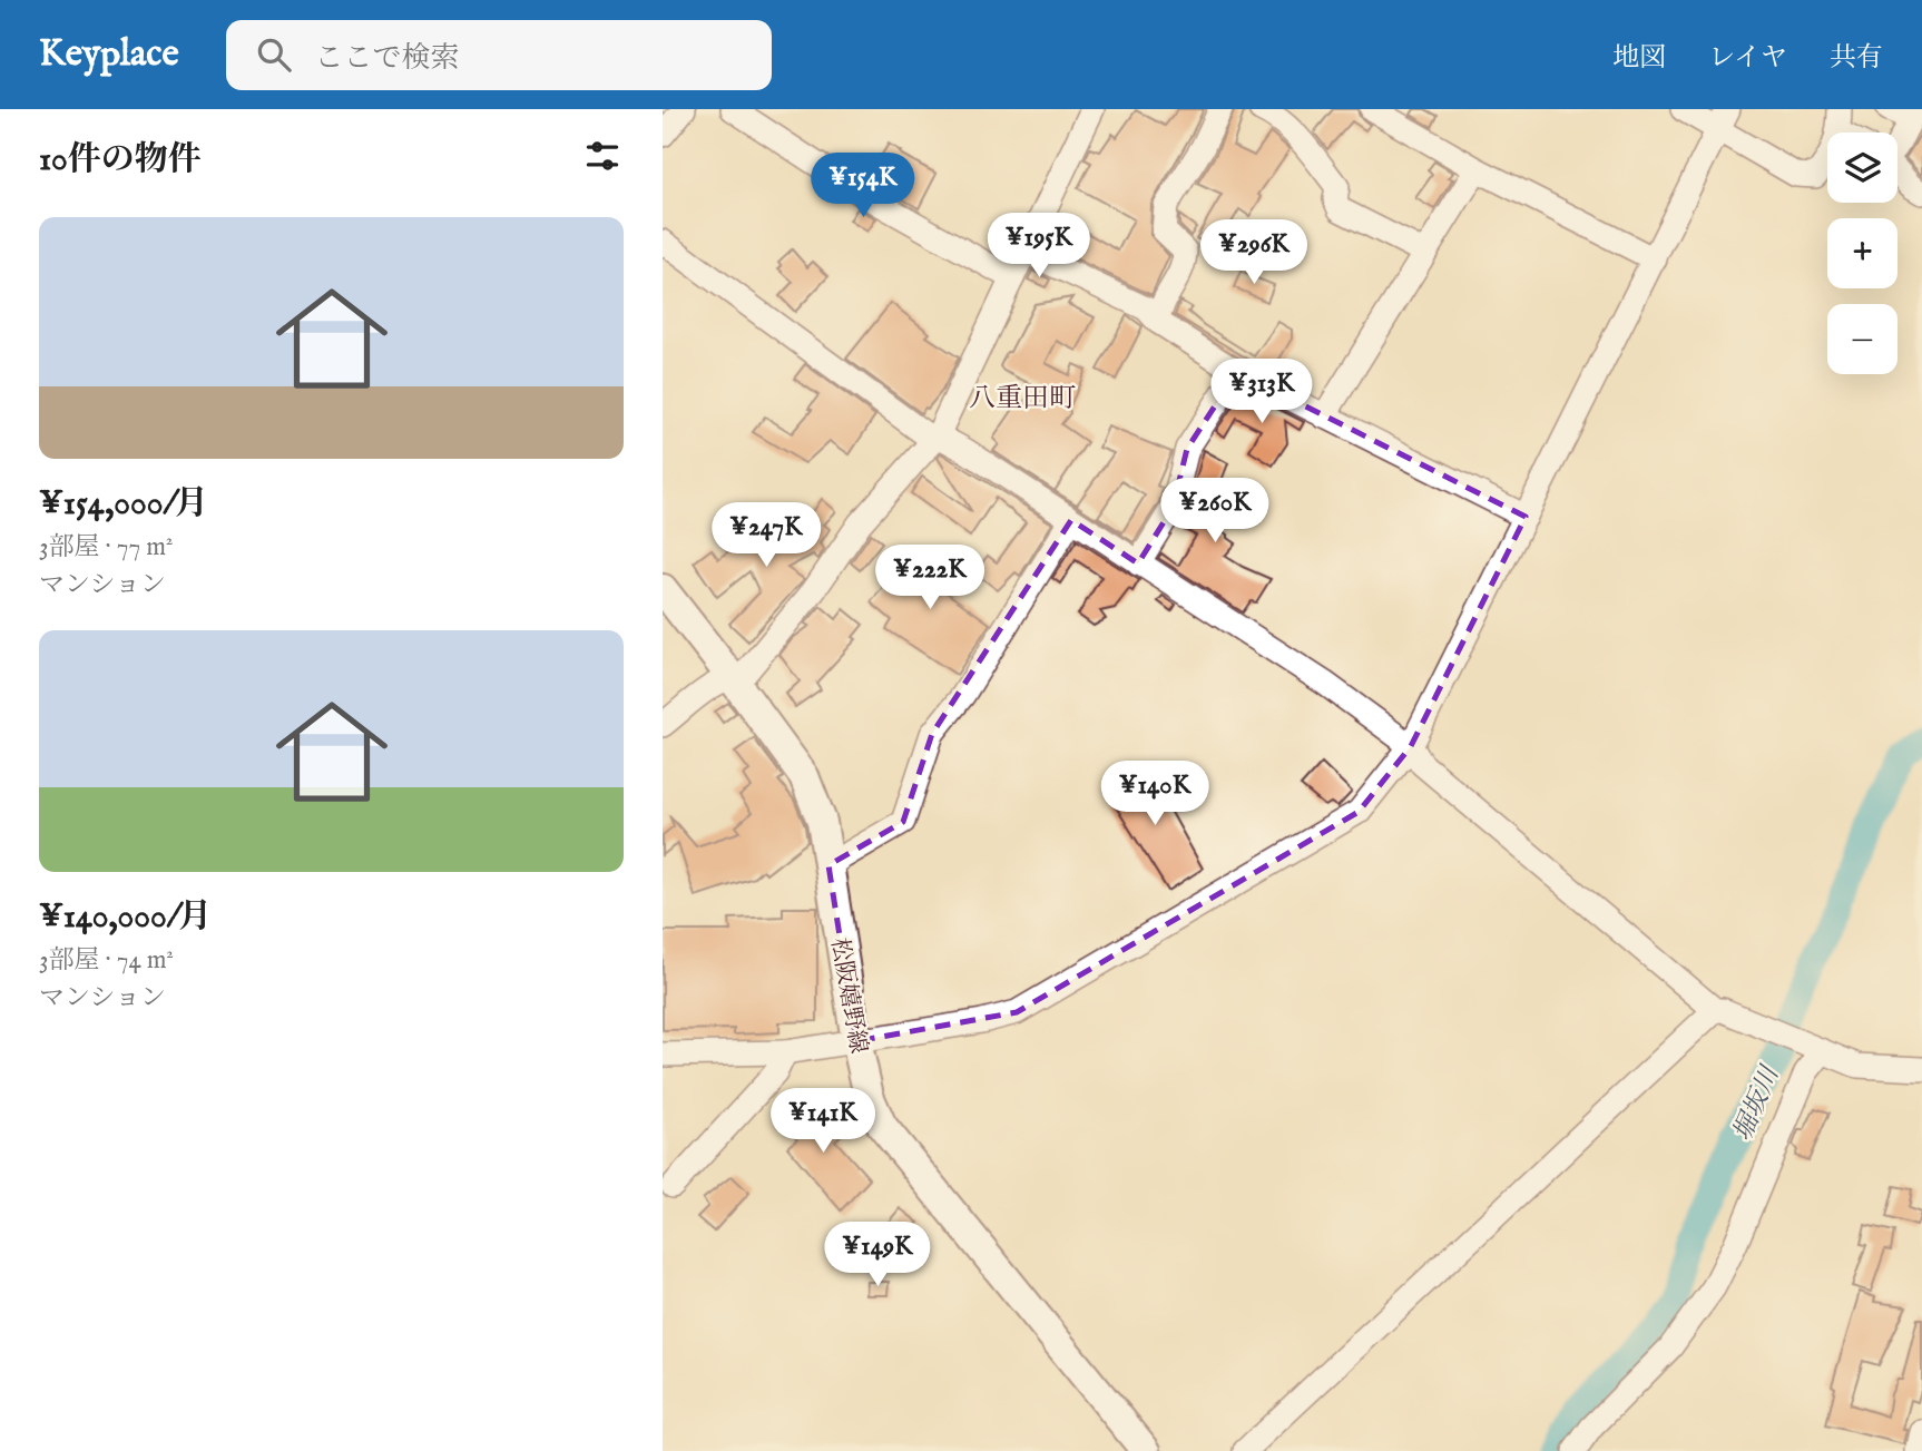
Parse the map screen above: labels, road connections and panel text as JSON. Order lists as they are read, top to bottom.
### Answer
{
  "streets": {
    "main road": ["松阪嬉野線"]
  },
  "districts": ["八重田町"],
  "water": ["堀坂川"],
  "page": {
    "header": "Keyplace",
    "search": "ここで検索",
    "nav": ["地図", "レイヤ", "共有"],
    "heading": "10件の物件",
    "map_buttons": ["+", "−"],
    "price": [
      "¥154K",
      "¥195K",
      "¥296K",
      "¥313K",
      "¥260K",
      "¥247K",
      "¥222K",
      "¥140K",
      "¥141K",
      "¥149K"
    ],
    "list": [
      {
        "name": "¥154,000/月",
        "note": "3部屋 · 77 m² · マンション"
      },
      {
        "name": "¥140,000/月",
        "note": "3部屋 · 74 m² · マンション"
      }
    ]
  }
}
